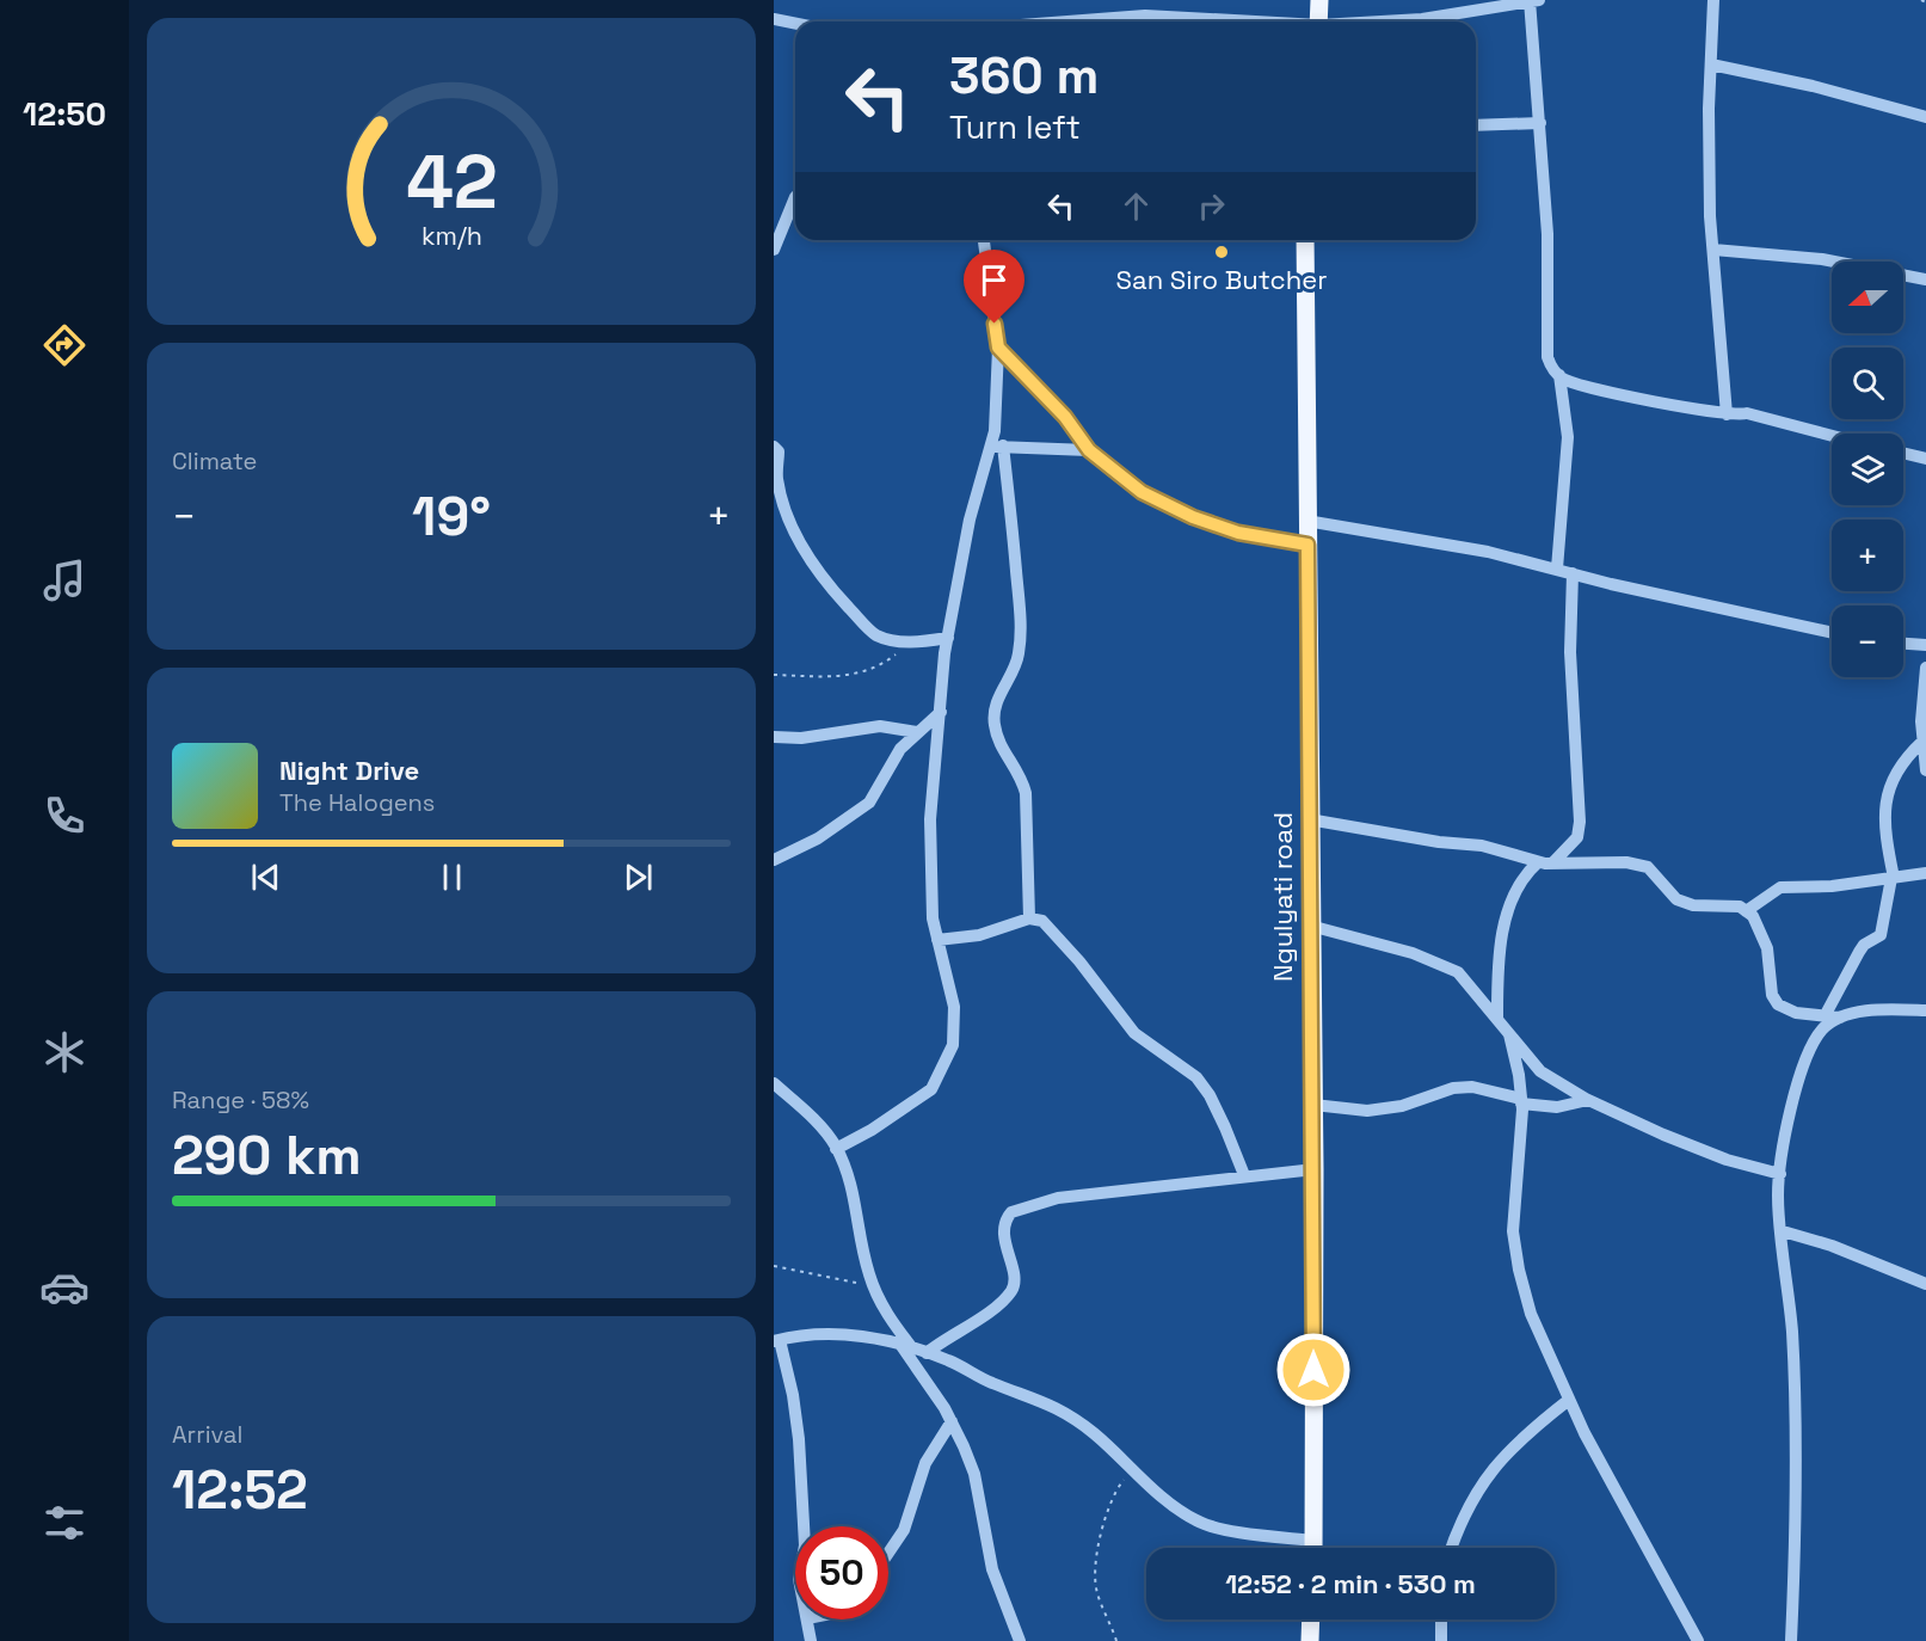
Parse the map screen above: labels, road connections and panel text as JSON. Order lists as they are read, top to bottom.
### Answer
{
  "streets": {
    "main road": ["Ngulyati road"]
  },
  "places": ["San Siro Butcher"],
  "north": "left",
  "page": {
    "tabs": "12:50",
    "turn": ["360 m", "Turn left"],
    "map_buttons": ["+", "−"],
    "tile": [
      "Climate",
      ["Range · 58%", "290 km"],
      ["Arrival", "12:52"]
    ],
    "heat": ["−", "19°", "+"],
    "song": ["Night Drive", "The Halogens"],
    "limit": "50",
    "trip": "12:52 · 2 min · 530 m",
    "gauge": ["42", "km/h"]
  }
}
